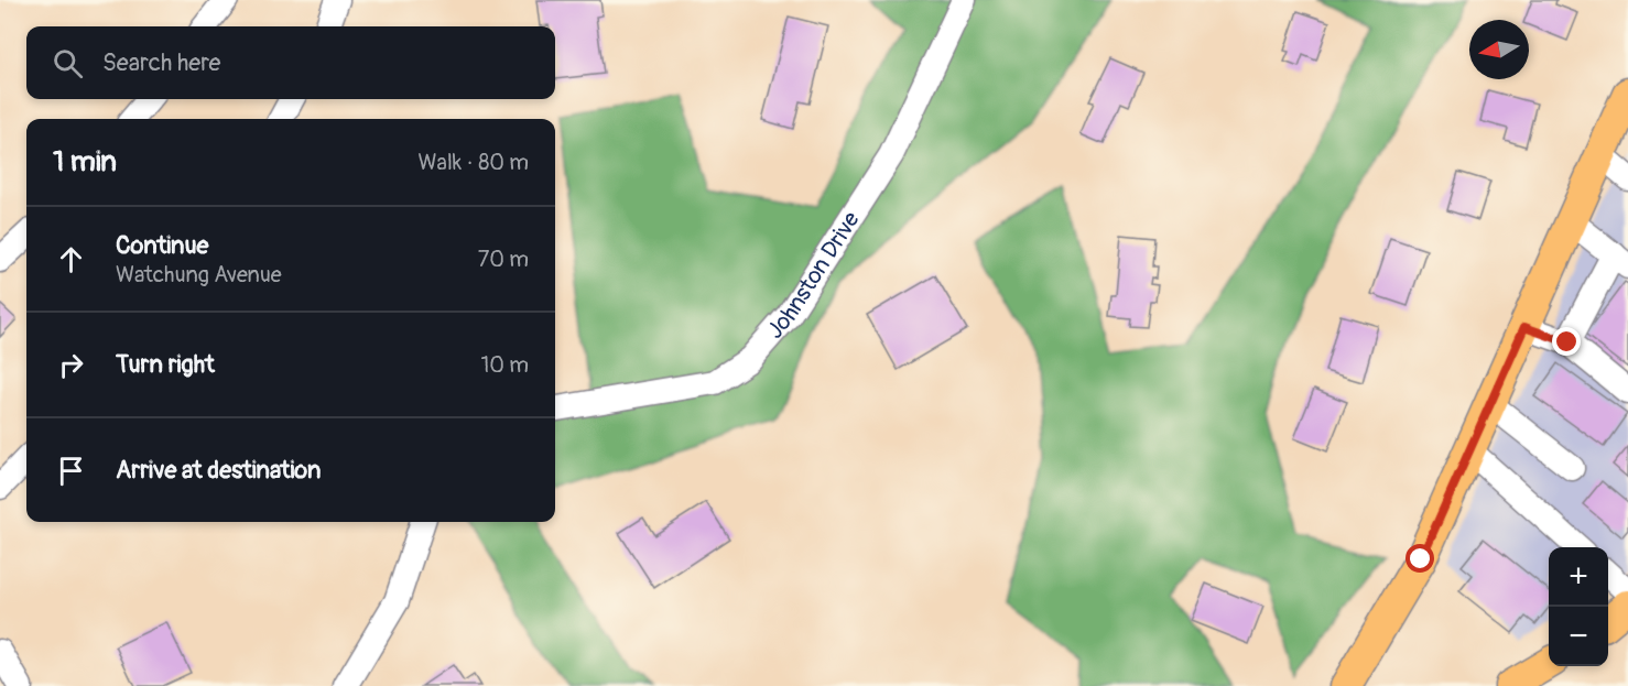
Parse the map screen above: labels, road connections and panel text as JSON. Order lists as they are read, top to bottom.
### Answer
{
  "streets": {
    "street": ["Johnston Drive"]
  },
  "north": "left",
  "page": {
    "search": "Search here",
    "heading": ["1 min", "Walk · 80 m"],
    "list": [
      ["Continue", "Watchung Avenue", "70 m"],
      ["Turn right", "10 m"],
      "Arrive at destination"
    ],
    "map_buttons": ["+", "−"]
  }
}
